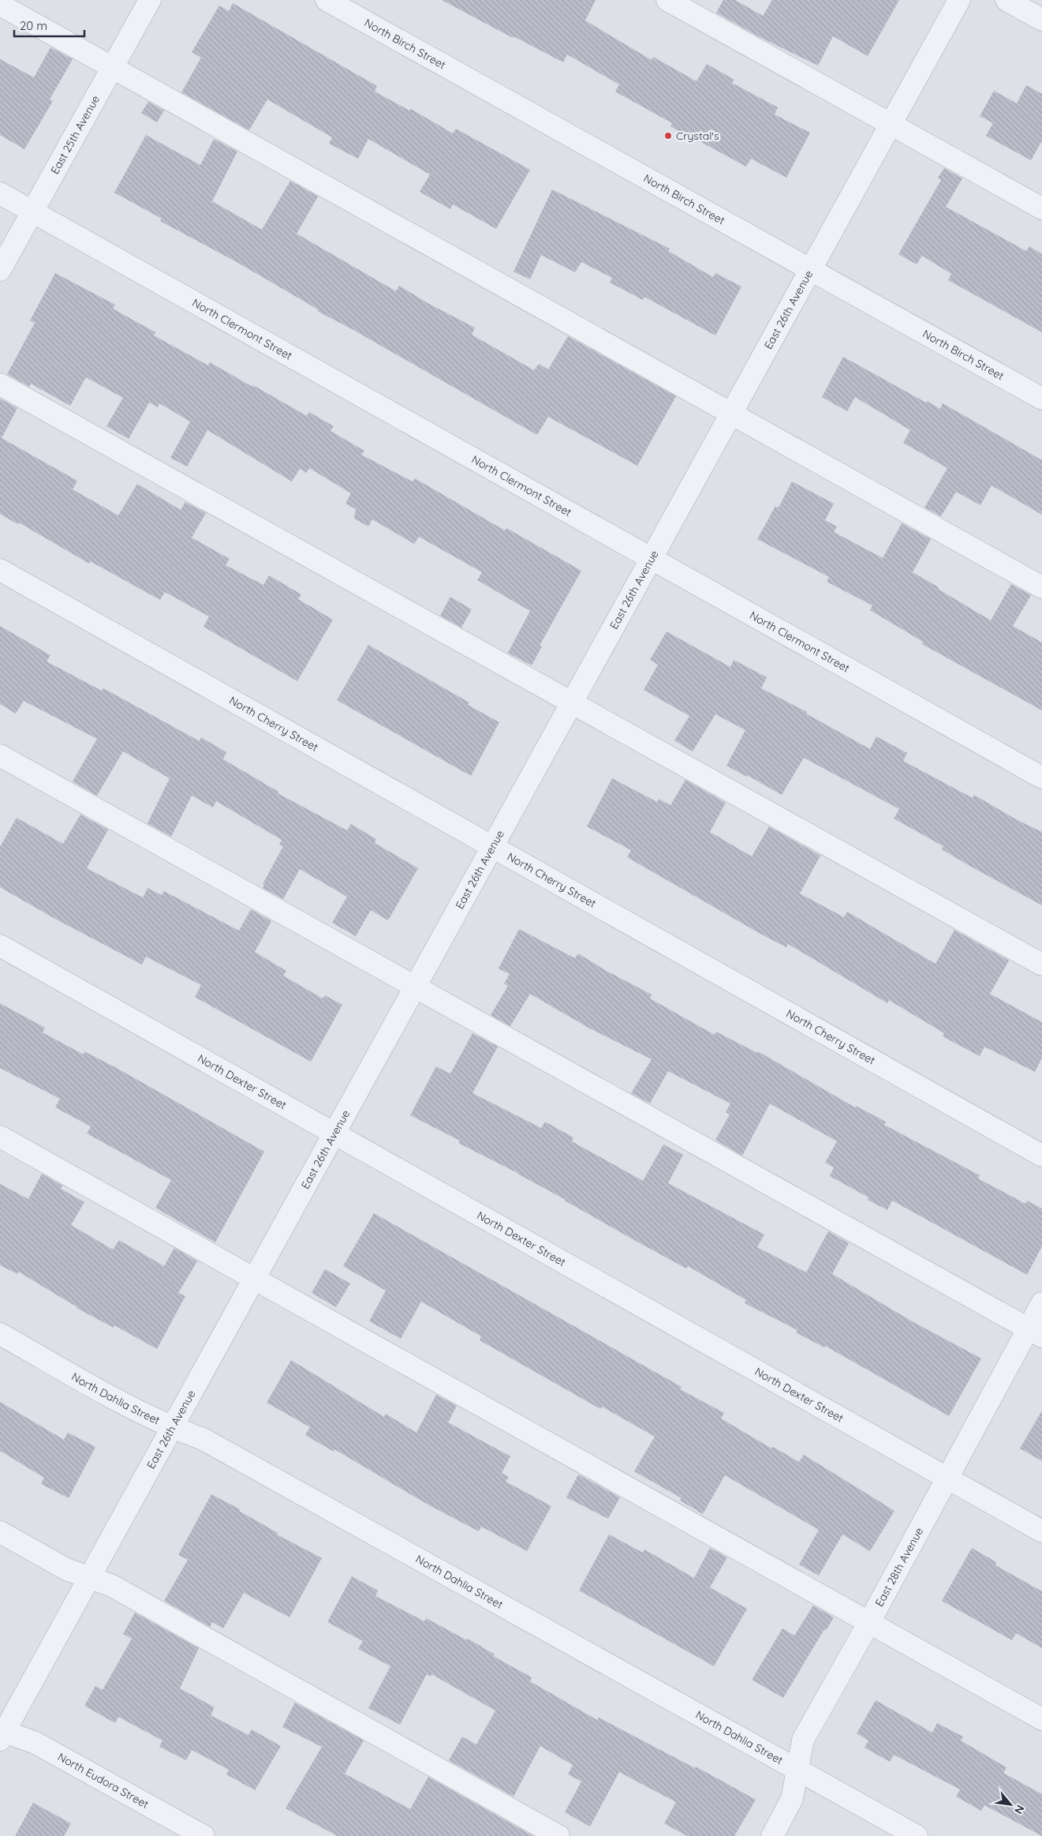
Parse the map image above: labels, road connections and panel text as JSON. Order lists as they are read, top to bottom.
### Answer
{
  "streets": {
    "street": [
      "North Birch Street",
      "East 25th Avenue",
      "East 26th Avenue",
      "North Clermont Street",
      "North Cherry Street",
      "North Dexter Street",
      "North Dahlia Street",
      "East 28th Avenue",
      "North Eudora Street"
    ]
  },
  "crossings": [
    ["North Birch Street", "East 26th Avenue"],
    ["East 25th Avenue", "North Clermont Street"],
    ["East 26th Avenue", "North Clermont Street"],
    ["East 26th Avenue", "North Cherry Street"],
    ["East 26th Avenue", "North Dexter Street"],
    ["East 26th Avenue", "North Dahlia Street"],
    ["East 26th Avenue", "North Eudora Street"],
    ["North Dexter Street", "East 28th Avenue"],
    ["North Dahlia Street", "East 28th Avenue"]
  ],
  "places": ["Crystal's"],
  "scale_bar": "20 m",
  "north": "bottom right"
}
